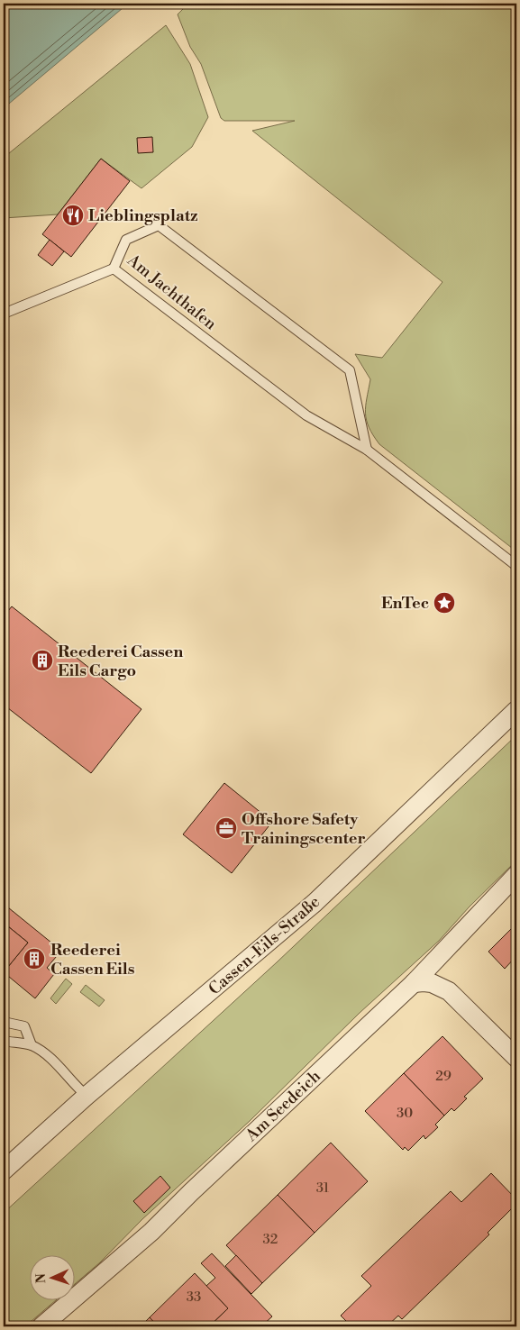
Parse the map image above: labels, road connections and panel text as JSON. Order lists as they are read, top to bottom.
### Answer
{
  "streets": {
    "street": ["Cassen-Eils-Straße", "Am Seedeich"],
    "lane": ["Am Jachthafen"]
  },
  "places": {
    "restaurant": ["Lieblingsplatz"],
    "place": ["EnTec"],
    "building": ["Reederei Cassen Eils Cargo", "Reederei Cassen Eils"],
    "office": ["Offshore Safety Trainingscenter"]
  },
  "house_numbers": [
    "29",
    "30",
    "31",
    "32",
    "33"
  ],
  "north": "left"
}
